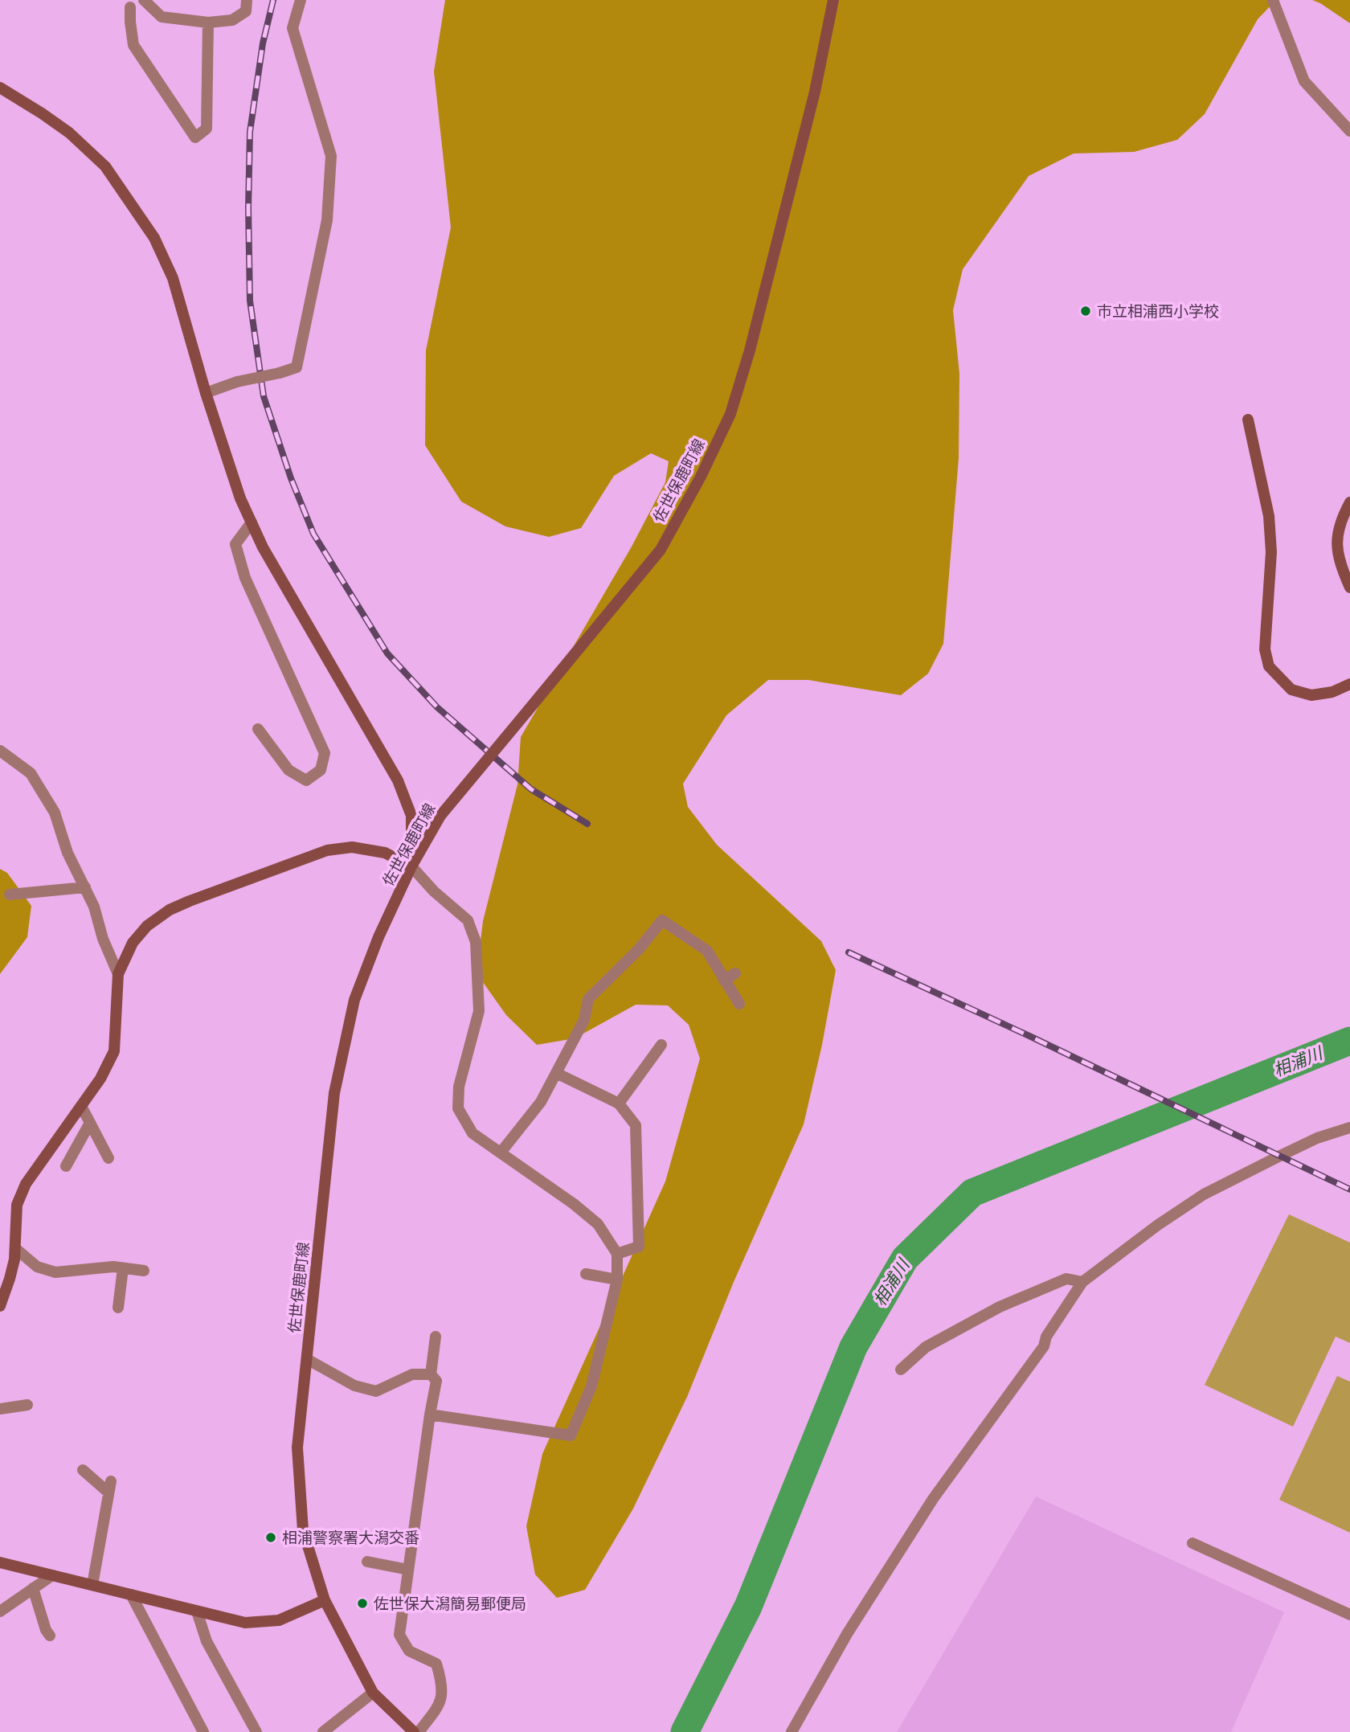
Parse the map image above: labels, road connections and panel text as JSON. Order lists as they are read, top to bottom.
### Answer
{
  "streets": {
    "street": ["佐世保鹿町線"]
  },
  "water": ["相浦川"],
  "places": ["市立相浦西小学校", "相浦警察署大潟交番", "佐世保大潟簡易郵便局"]
}
